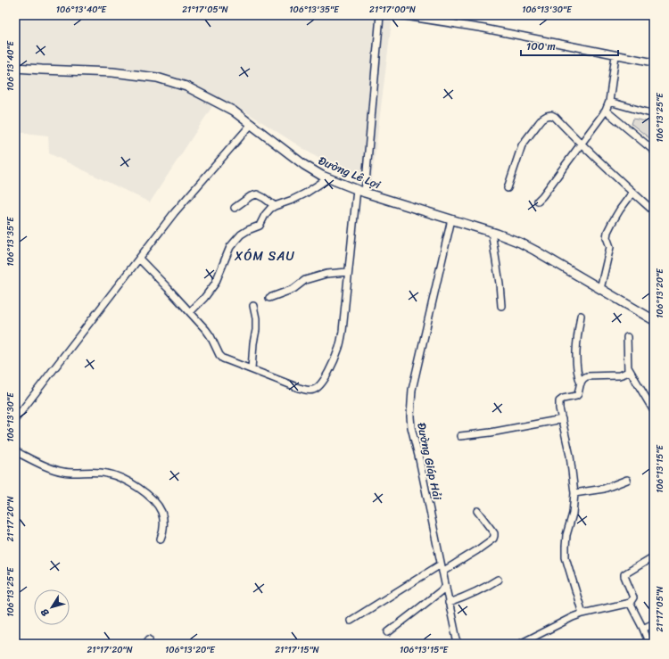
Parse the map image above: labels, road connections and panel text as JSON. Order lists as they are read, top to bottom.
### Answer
{
  "streets": {
    "main road": ["Đường Lê Lợi"],
    "street": ["Đường Giáp Hải"]
  },
  "crossings": [
    ["Đường Lê Lợi", "Đường Giáp Hải"]
  ],
  "districts": ["XÓM SAU"],
  "scale_bar": "100 m",
  "north": "bottom left",
  "coordinates": [
    "106°13'40\"E",
    "21°17'05\"N",
    "106°13'35\"E",
    "21°17'00\"N",
    "106°13'30\"E",
    "106°13'25\"E",
    "106°13'20\"E",
    "106°13'15\"E",
    "21°17'20\"N",
    "21°17'15\"N"
  ]
}
